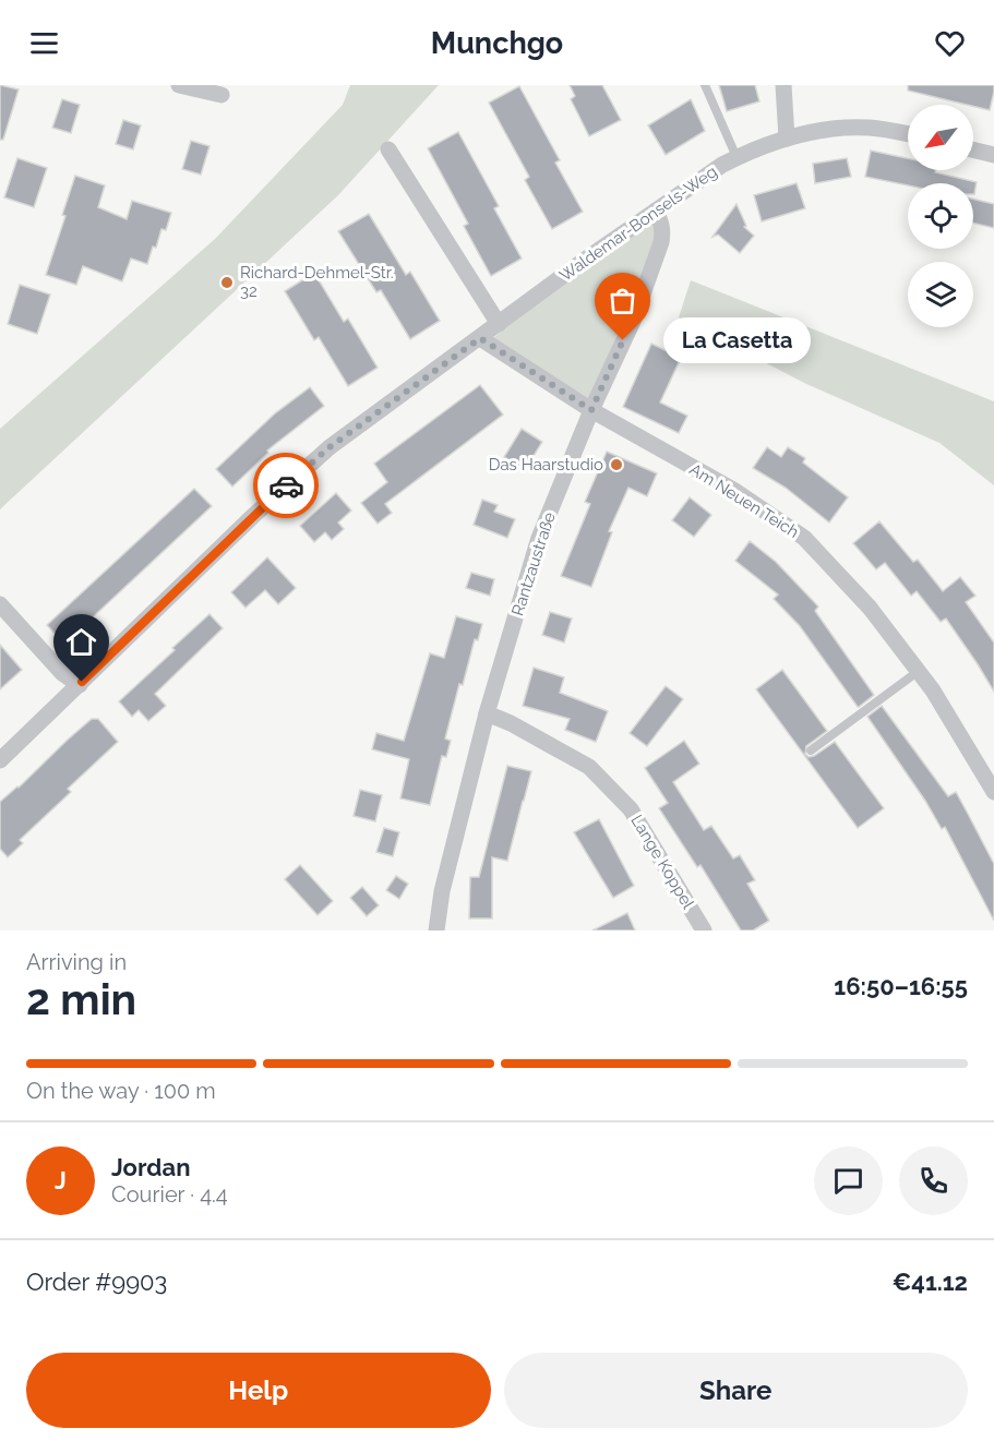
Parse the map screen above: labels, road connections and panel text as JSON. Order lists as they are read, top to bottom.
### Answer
{
  "streets": {
    "street": [
      "Waldemar-Bonsels-Weg",
      "Am Neuen Teich",
      "Rantzaustraße",
      "Lange Koppel"
    ]
  },
  "crossings": [
    ["Waldemar-Bonsels-Weg", "Am Neuen Teich"],
    ["Waldemar-Bonsels-Weg", "Rantzaustraße"],
    ["Am Neuen Teich", "Rantzaustraße"],
    ["Rantzaustraße", "Lange Koppel"]
  ],
  "places": ["Richard-Dehmel-Str. 32", "La Casetta", "Das Haarstudio"],
  "north": "bottom left",
  "page": {
    "header": "Munchgo",
    "bubble": "La Casetta",
    "heading": ["2 min", "Arriving in", "16:50–16:55"],
    "panel": [
      "Jordan",
      "Courier · 4.4",
      "Order #9903",
      "€41.12"
    ],
    "bar": "On the way · 100 m",
    "round": "J",
    "buttons": ["Help", "Share"]
  }
}
